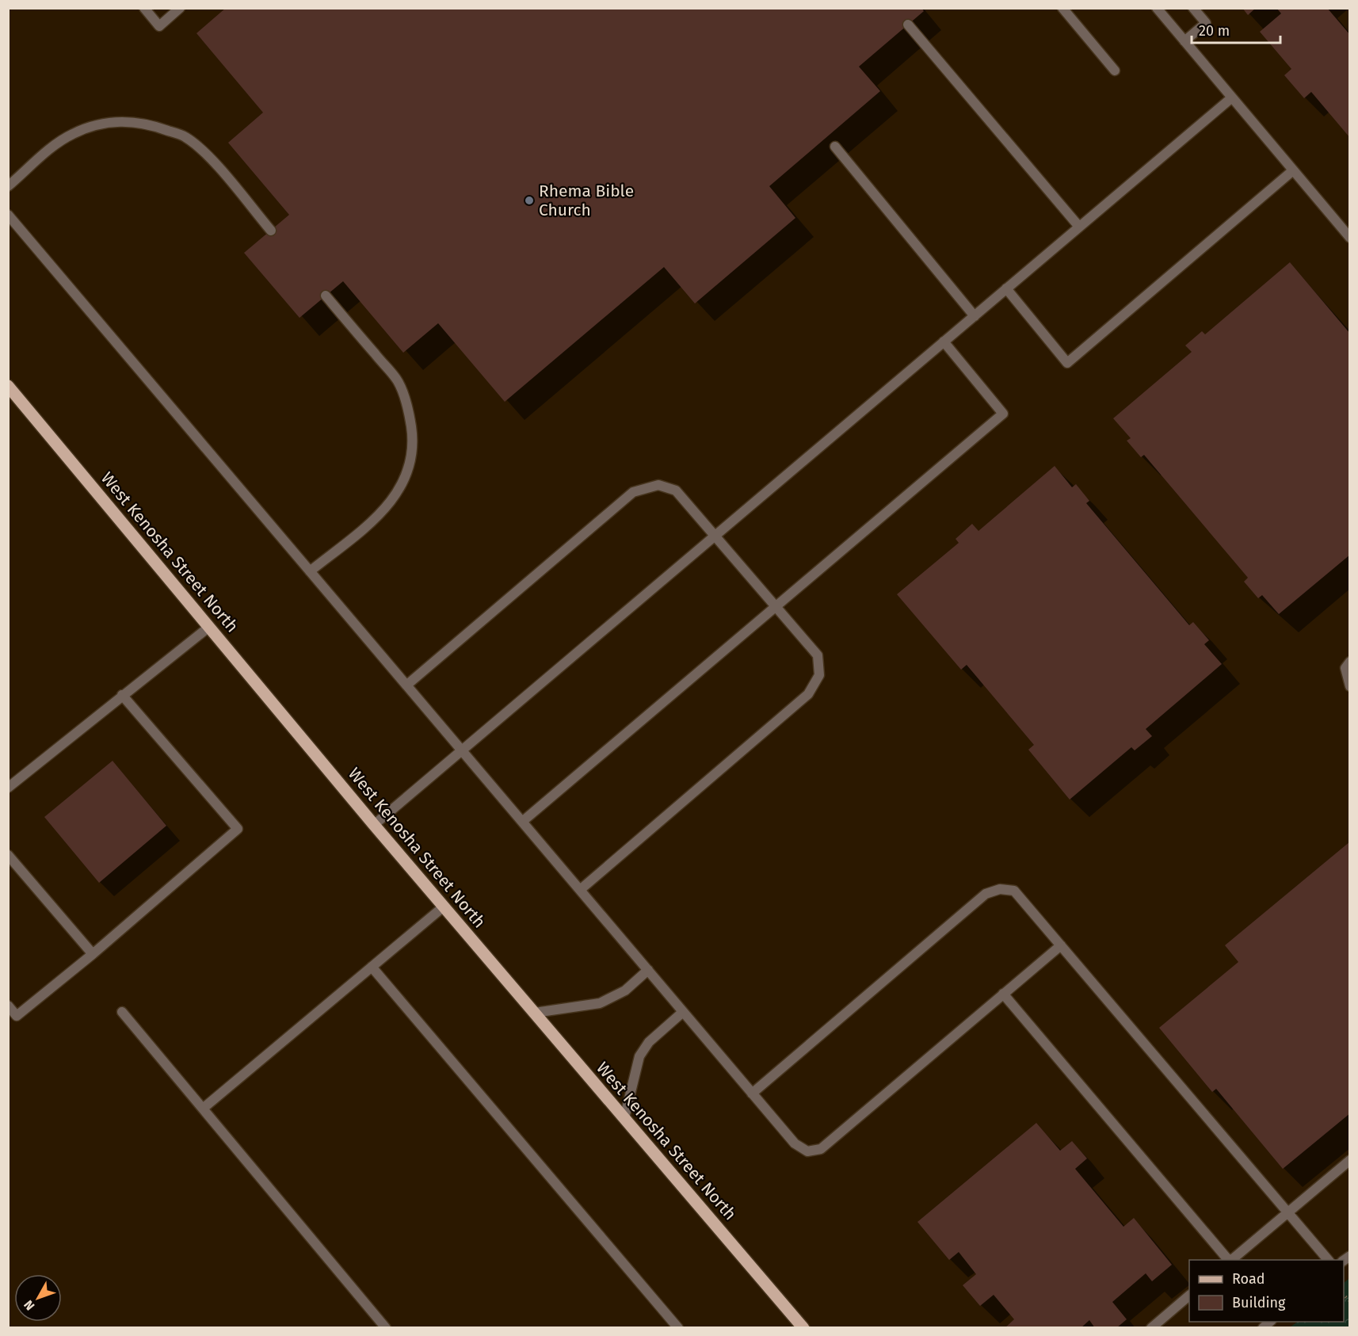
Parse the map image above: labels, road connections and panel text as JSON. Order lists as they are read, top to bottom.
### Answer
{
  "streets": {
    "main road": ["West Kenosha Street North"]
  },
  "places": ["Rhema Bible Church"],
  "legend": ["Road", "Building"],
  "scale_bar": "20 m",
  "north": "bottom left"
}
